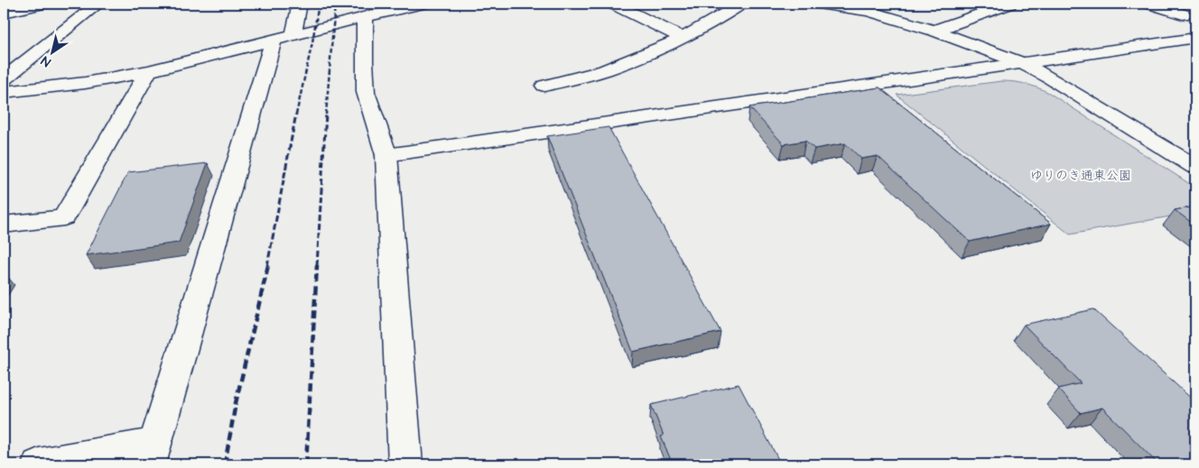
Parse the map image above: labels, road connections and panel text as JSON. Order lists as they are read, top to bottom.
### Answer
{
  "parks": ["ゆりのき通東公園"],
  "north": "bottom left"
}
